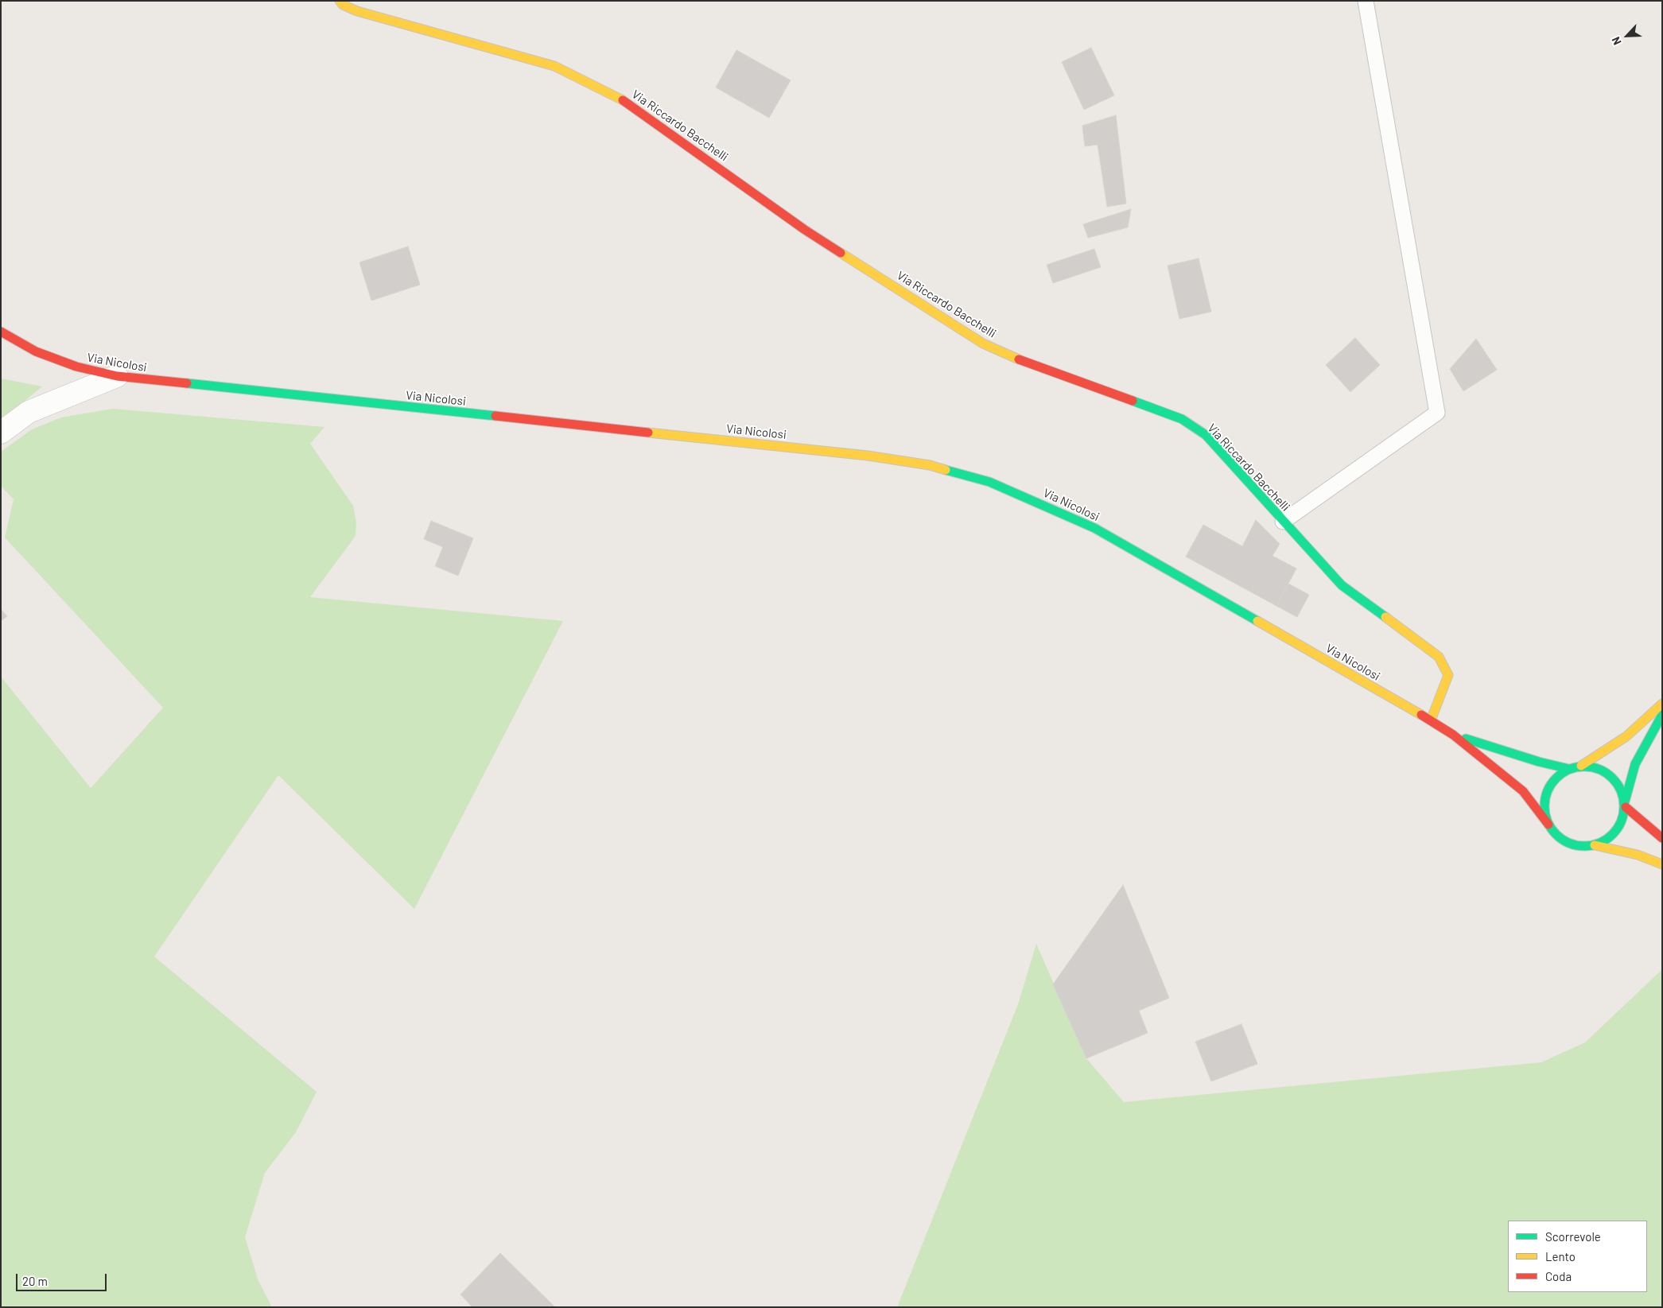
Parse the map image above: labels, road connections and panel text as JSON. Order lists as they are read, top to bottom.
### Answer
{
  "streets": {
    "main road": ["Via Riccardo Bacchelli", "Via Nicolosi"]
  },
  "crossings": [
    ["Via Riccardo Bacchelli", "Via Nicolosi"]
  ],
  "legend": ["Scorrevole", "Lento", "Coda"],
  "scale_bar": "20 m",
  "north": "bottom left"
}
